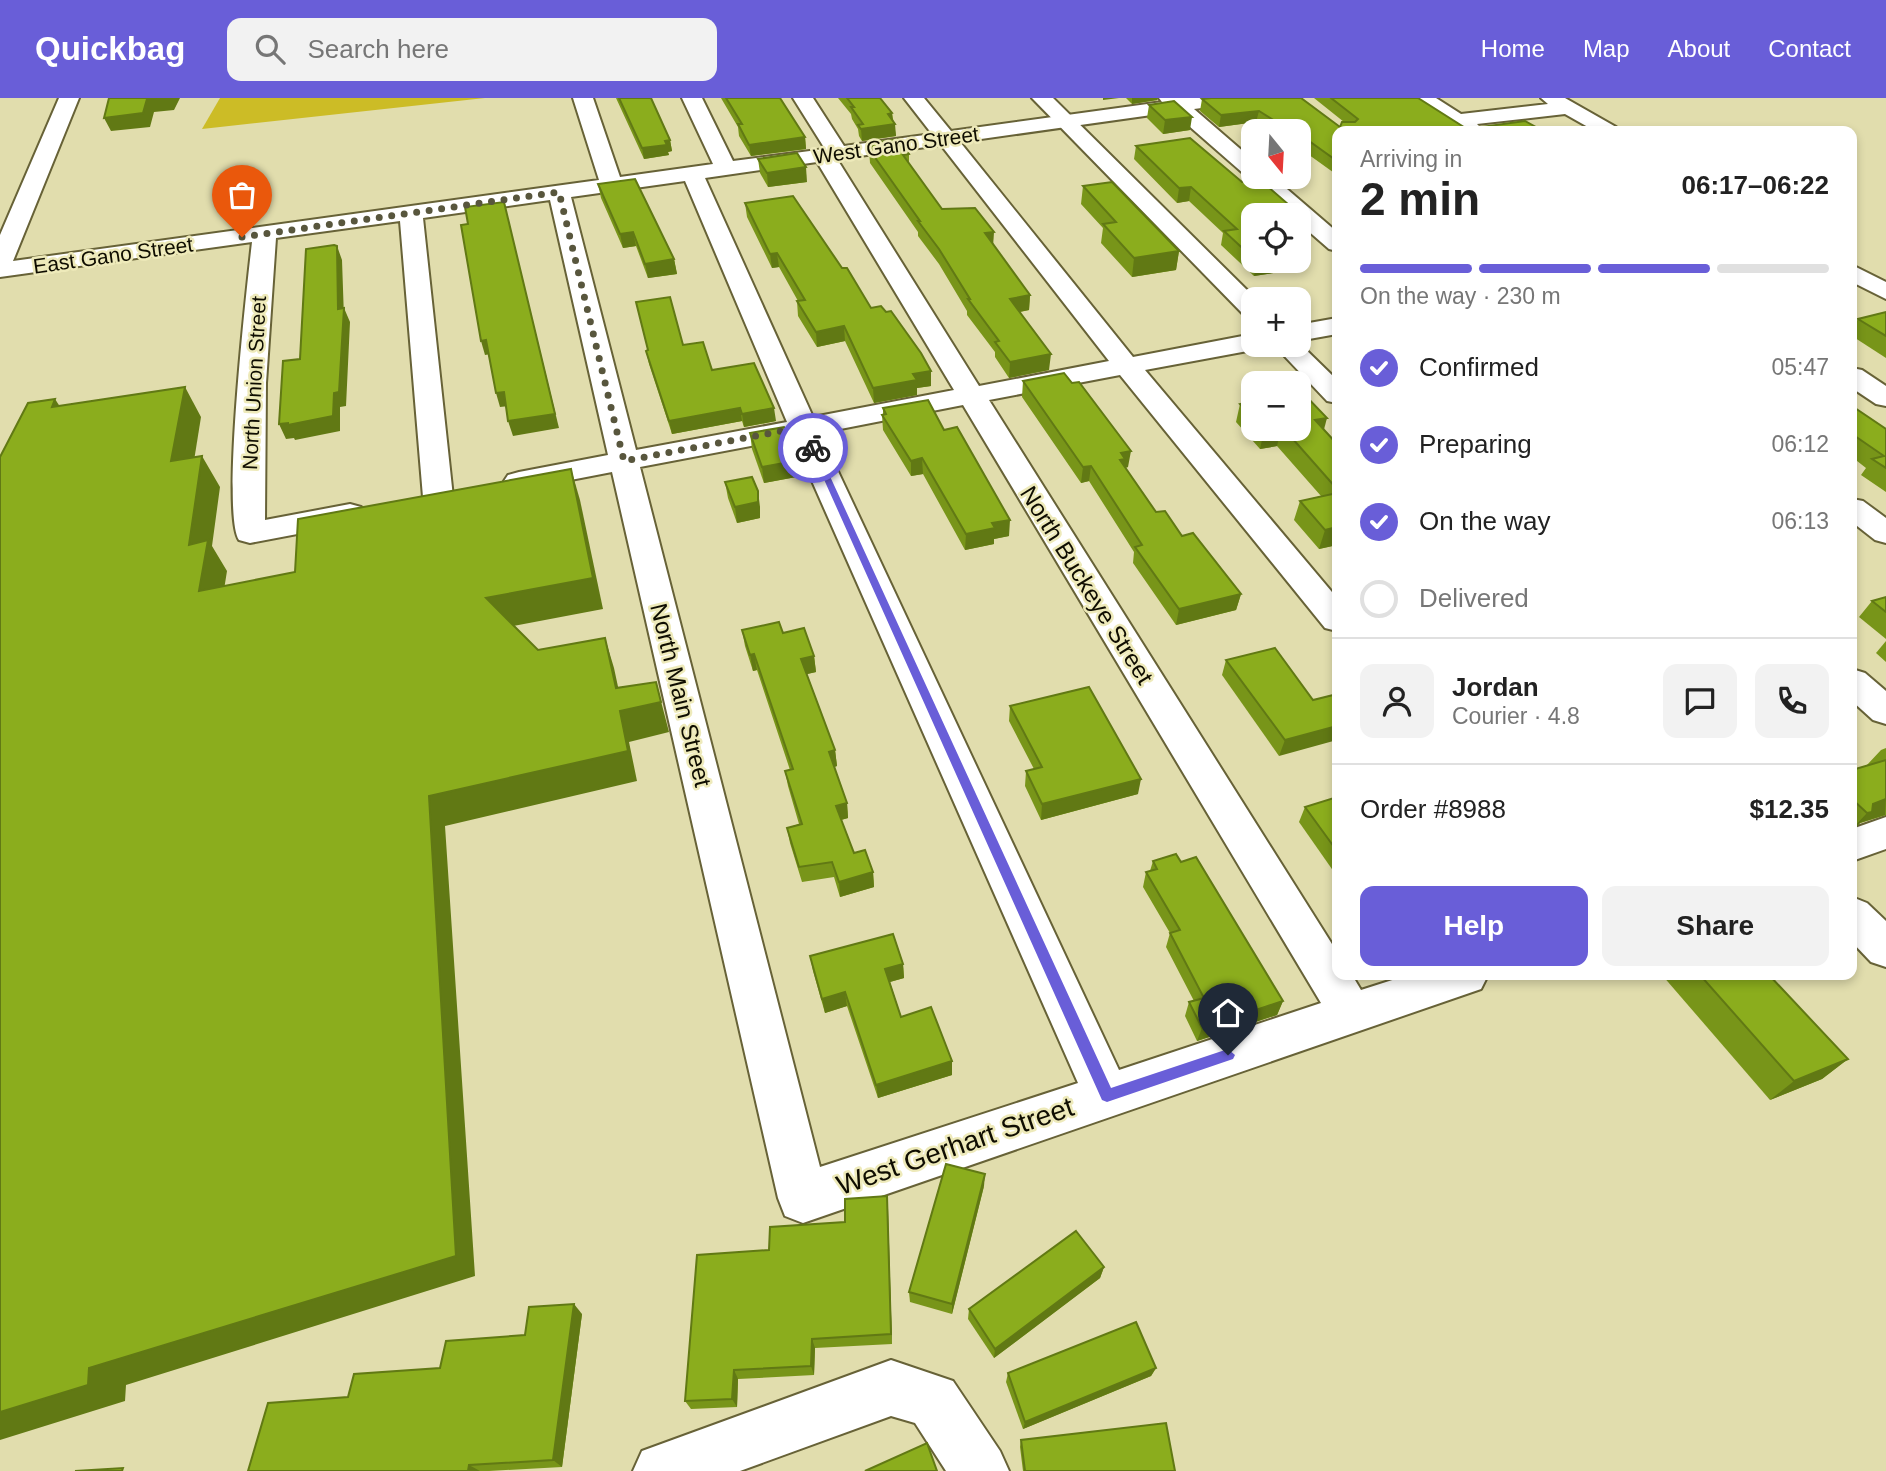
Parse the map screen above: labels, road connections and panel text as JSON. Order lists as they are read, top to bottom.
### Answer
{
  "streets": {
    "street": [
      "West Gano Street",
      "East Gano Street",
      "North Union Street",
      "North Buckeye Street",
      "North Main Street",
      "West Gerhart Street"
    ]
  },
  "crossings": [
    ["West Gano Street", "East Gano Street"],
    ["West Gano Street", "North Buckeye Street"],
    ["West Gano Street", "North Main Street"],
    ["East Gano Street", "North Union Street"],
    ["East Gano Street", "North Main Street"],
    ["North Buckeye Street", "West Gerhart Street"],
    ["North Main Street", "West Gerhart Street"]
  ],
  "north": "bottom",
  "page": {
    "header": "Quickbag",
    "search": "Search here",
    "nav": [
      "Home",
      "Map",
      "About",
      "Contact"
    ],
    "map_buttons": ["+", "−"],
    "heading": ["2 min", "Arriving in", "06:17–06:22"],
    "panel": [
      "Jordan",
      "Courier · 4.8",
      "Order #8988",
      "$12.35"
    ],
    "bar": "On the way · 230 m",
    "list": [
      ["Confirmed", "05:47"],
      ["Preparing", "06:12"],
      ["On the way", "06:13"],
      "Delivered"
    ],
    "buttons": ["Help", "Share"]
  }
}
